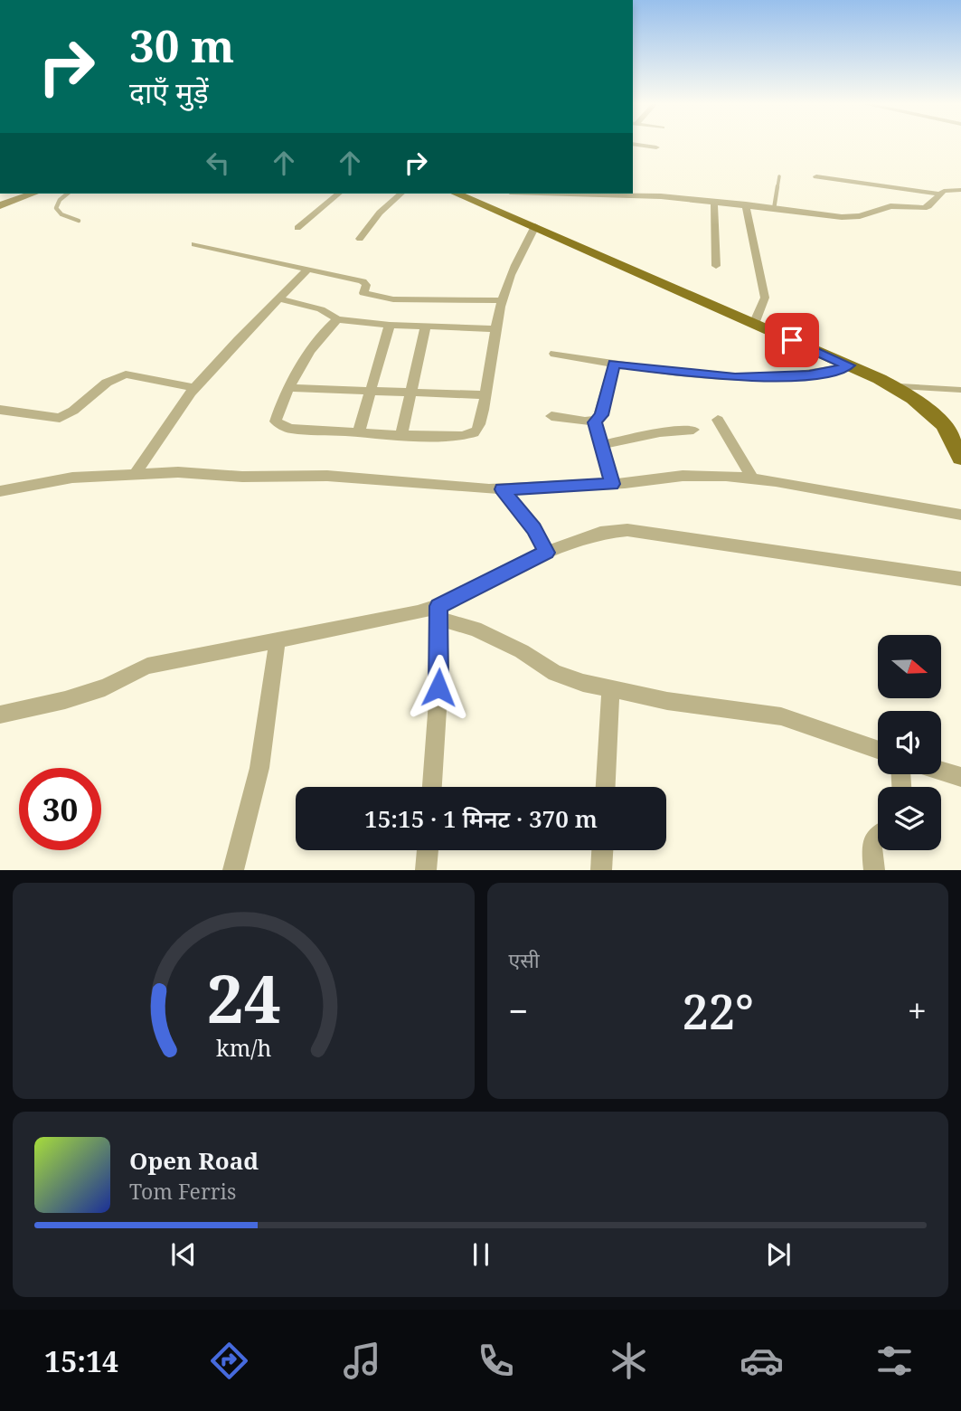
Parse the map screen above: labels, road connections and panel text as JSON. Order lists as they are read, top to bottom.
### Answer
{
  "north": "right",
  "page": {
    "turn": ["30 m", "दाएँ मुड़ें"],
    "limit": "30",
    "trip": "15:15 · 1 मिनट · 370 m",
    "tile": "एसी",
    "heat": ["−", "22°", "+"],
    "song": ["Open Road", "Tom Ferris"],
    "tabs": "15:14",
    "gauge": ["24", "km/h"]
  }
}
